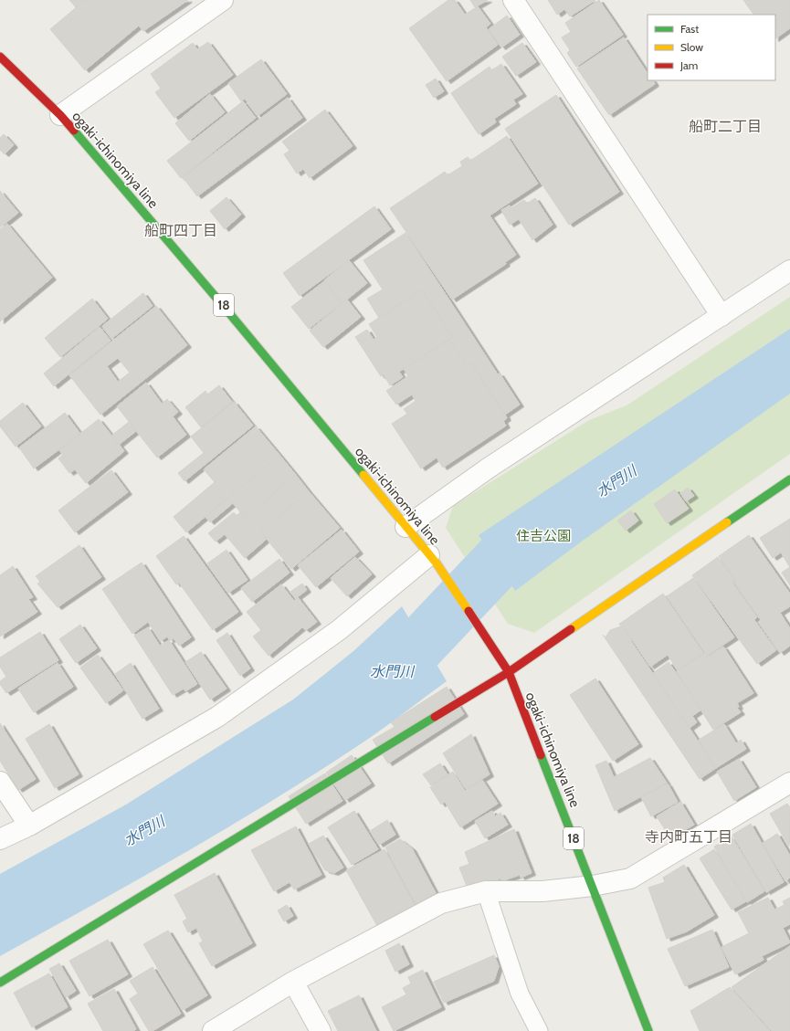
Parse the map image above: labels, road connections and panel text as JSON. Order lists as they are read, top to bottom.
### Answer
{
  "streets": {
    "main road": ["ogaki-ichinomiya line", "18"]
  },
  "districts": ["船町二丁目", "船町四丁目", "寺内町五丁目"],
  "water": ["水門川"],
  "parks": ["住吉公園"],
  "legend": ["Fast", "Slow", "Jam"]
}
